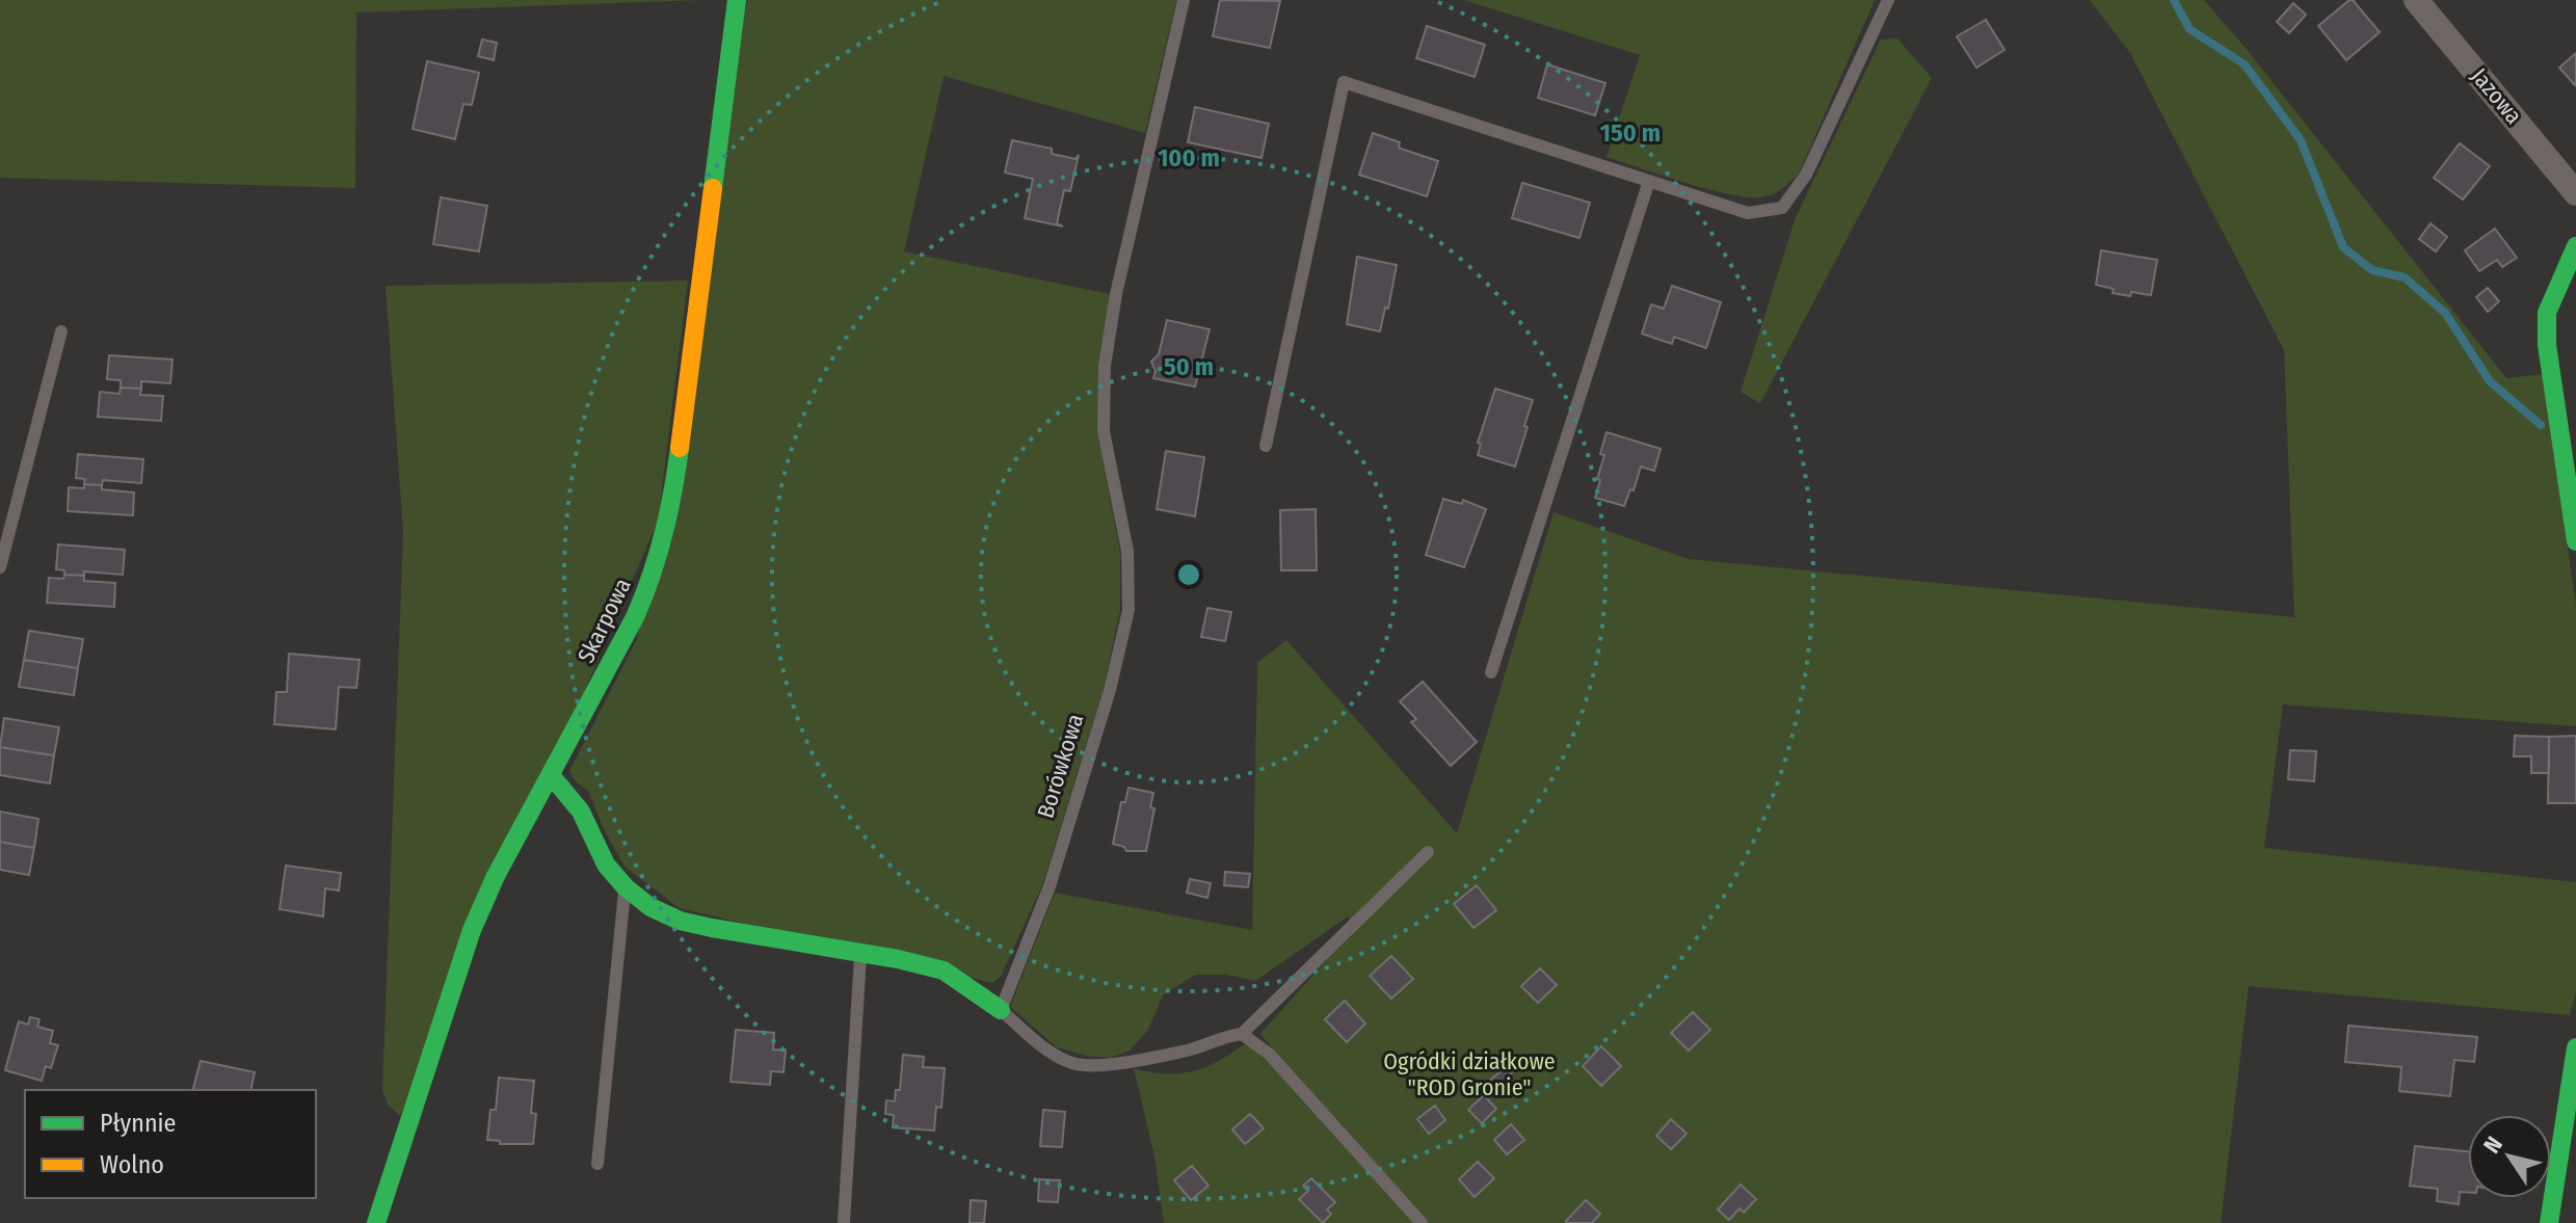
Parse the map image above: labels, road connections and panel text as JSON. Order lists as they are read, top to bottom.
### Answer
{
  "streets": {
    "street": ["Jazowa", "Skarpowa"],
    "lane": ["Borówkowa"]
  },
  "parks": ["Ogródki działkowe \"ROD Gronie\""],
  "legend": ["Płynnie", "Wolno"],
  "north": "top left",
  "rings": ["150 m", "100 m", "50 m"]
}
